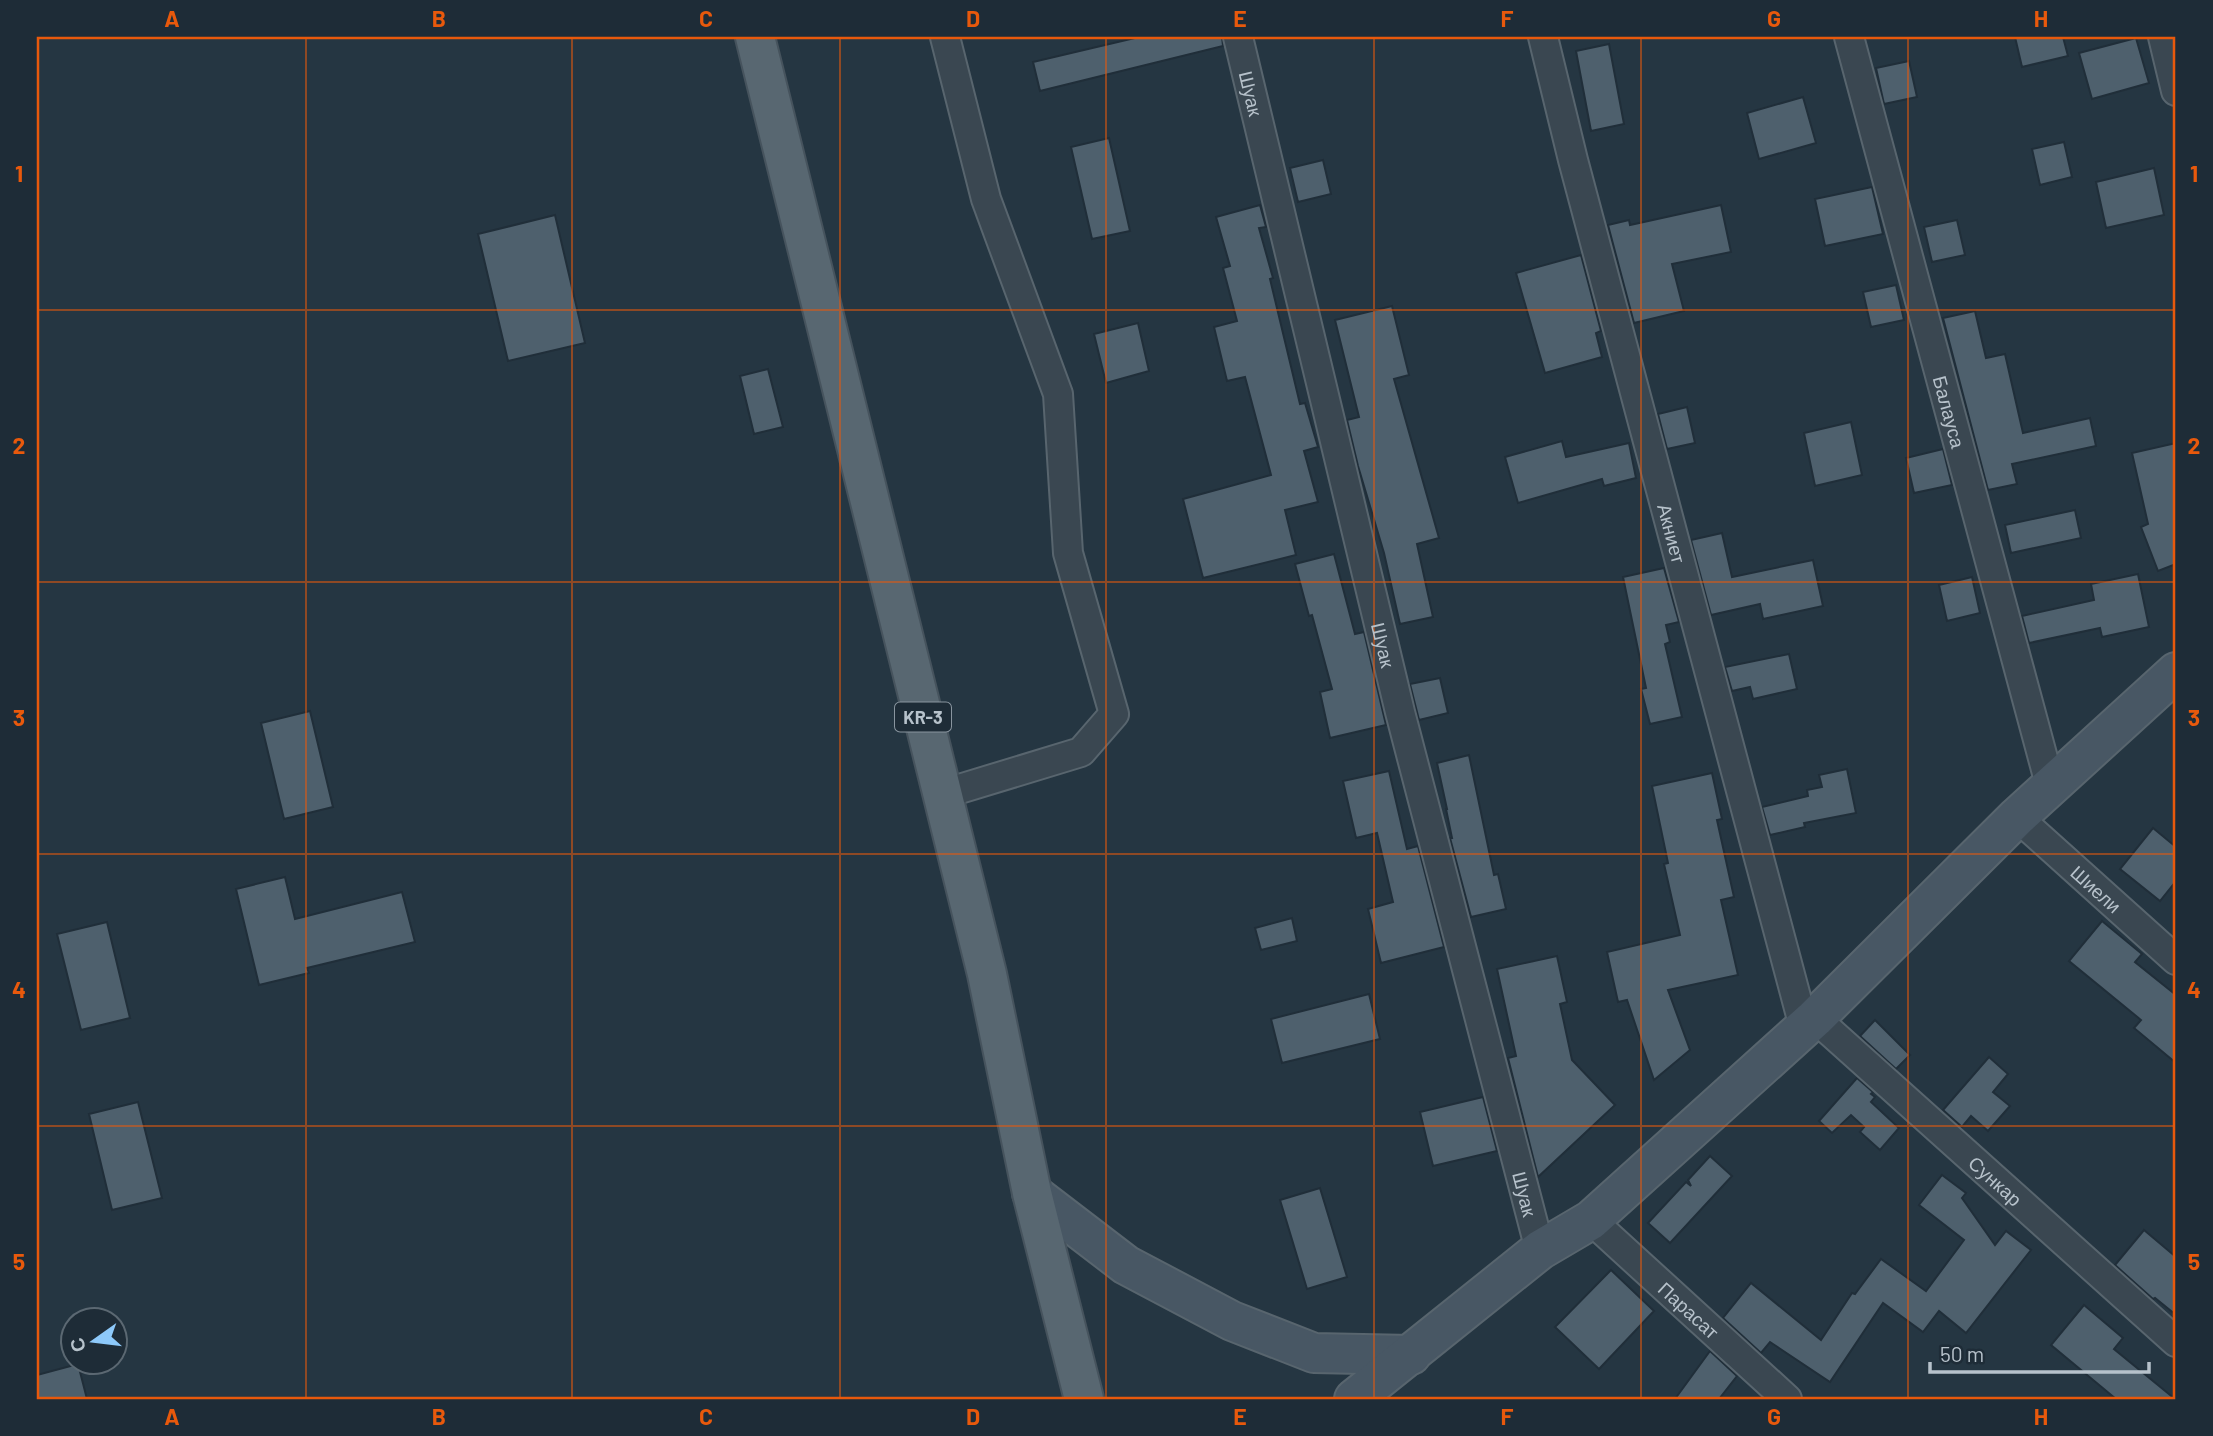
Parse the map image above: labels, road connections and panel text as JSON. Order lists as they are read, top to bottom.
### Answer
{
  "streets": {
    "main road": ["KR-3"],
    "street": [
      "Шуак",
      "Балауса",
      "Акниет",
      "Шиели",
      "Сункар",
      "Парасат"
    ]
  },
  "crossings": [
    ["Акниет", "Сункар"]
  ],
  "scale_bar": "50 m",
  "north": "left",
  "grid": {
    "columns": [
      "A",
      "B",
      "C",
      "D",
      "E",
      "F",
      "G",
      "H"
    ],
    "rows": [
      "1",
      "2",
      "3",
      "4",
      "5"
    ]
  }
}
